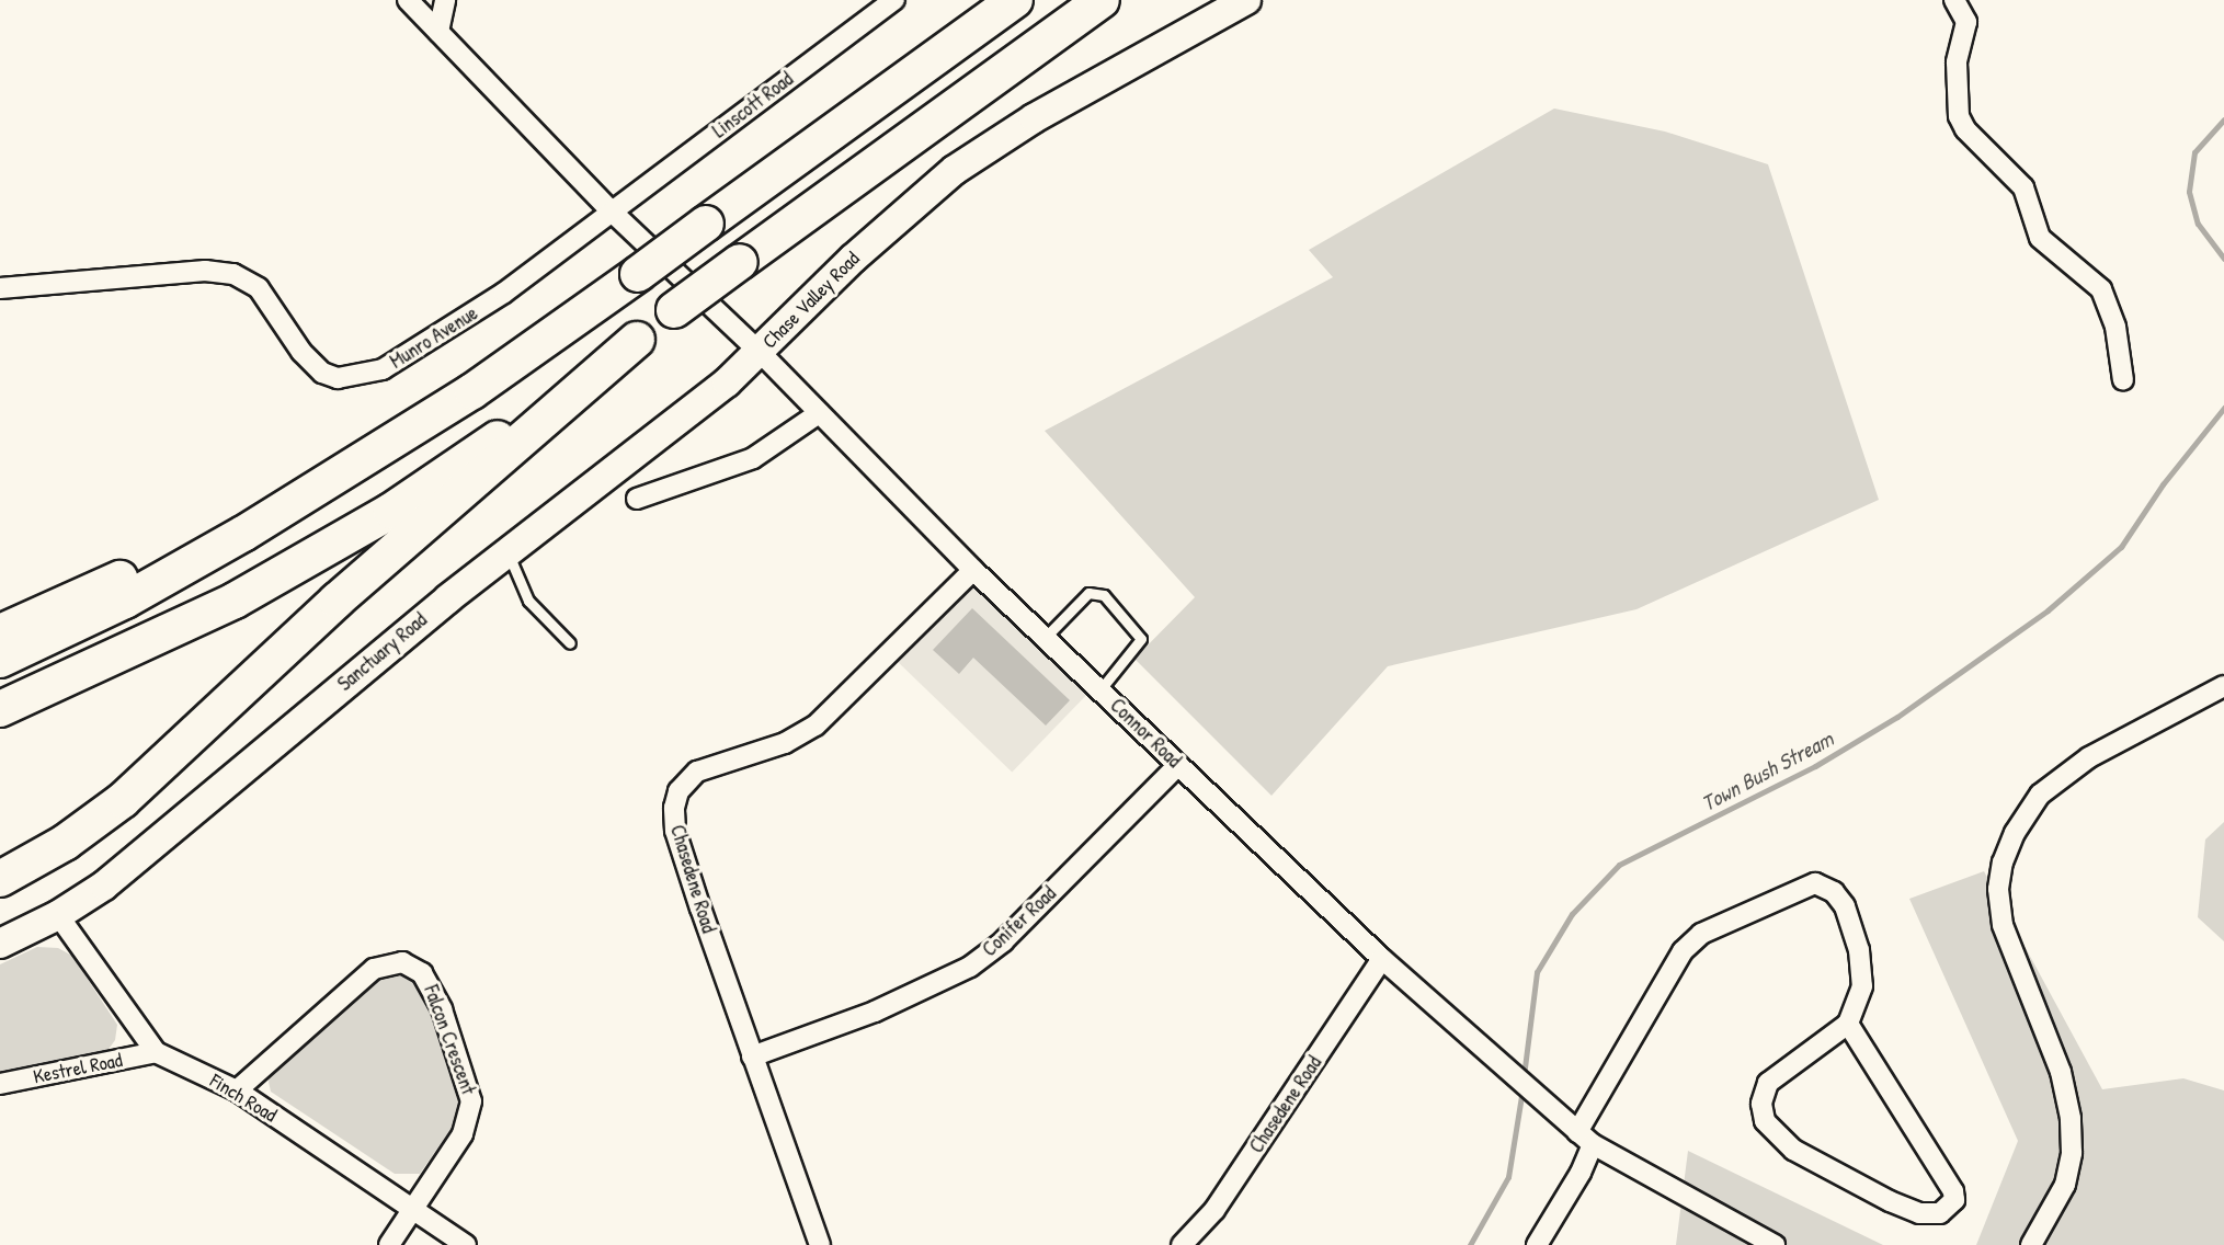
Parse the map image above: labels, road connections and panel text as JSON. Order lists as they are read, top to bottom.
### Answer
{
  "streets": {
    "street": [
      "Linscott Road",
      "Chase Valley Road",
      "Munro Avenue",
      "Sanctuary Road",
      "Connor Road",
      "Chasedene Road",
      "Conifer Road",
      "Falcon Crescent",
      "Kestrel Road",
      "Finch Road"
    ]
  },
  "crossings": [
    ["Linscott Road", "Chase Valley Road"],
    ["Linscott Road", "Munro Avenue"],
    ["Chase Valley Road", "Munro Avenue"],
    ["Chase Valley Road", "Sanctuary Road"],
    ["Chase Valley Road", "Connor Road"],
    ["Sanctuary Road", "Connor Road"],
    ["Sanctuary Road", "Finch Road"],
    ["Connor Road", "Chasedene Road"],
    ["Connor Road", "Conifer Road"],
    ["Chasedene Road", "Conifer Road"],
    ["Falcon Crescent", "Finch Road"],
    ["Kestrel Road", "Finch Road"]
  ],
  "water": ["Town Bush Stream"]
}
